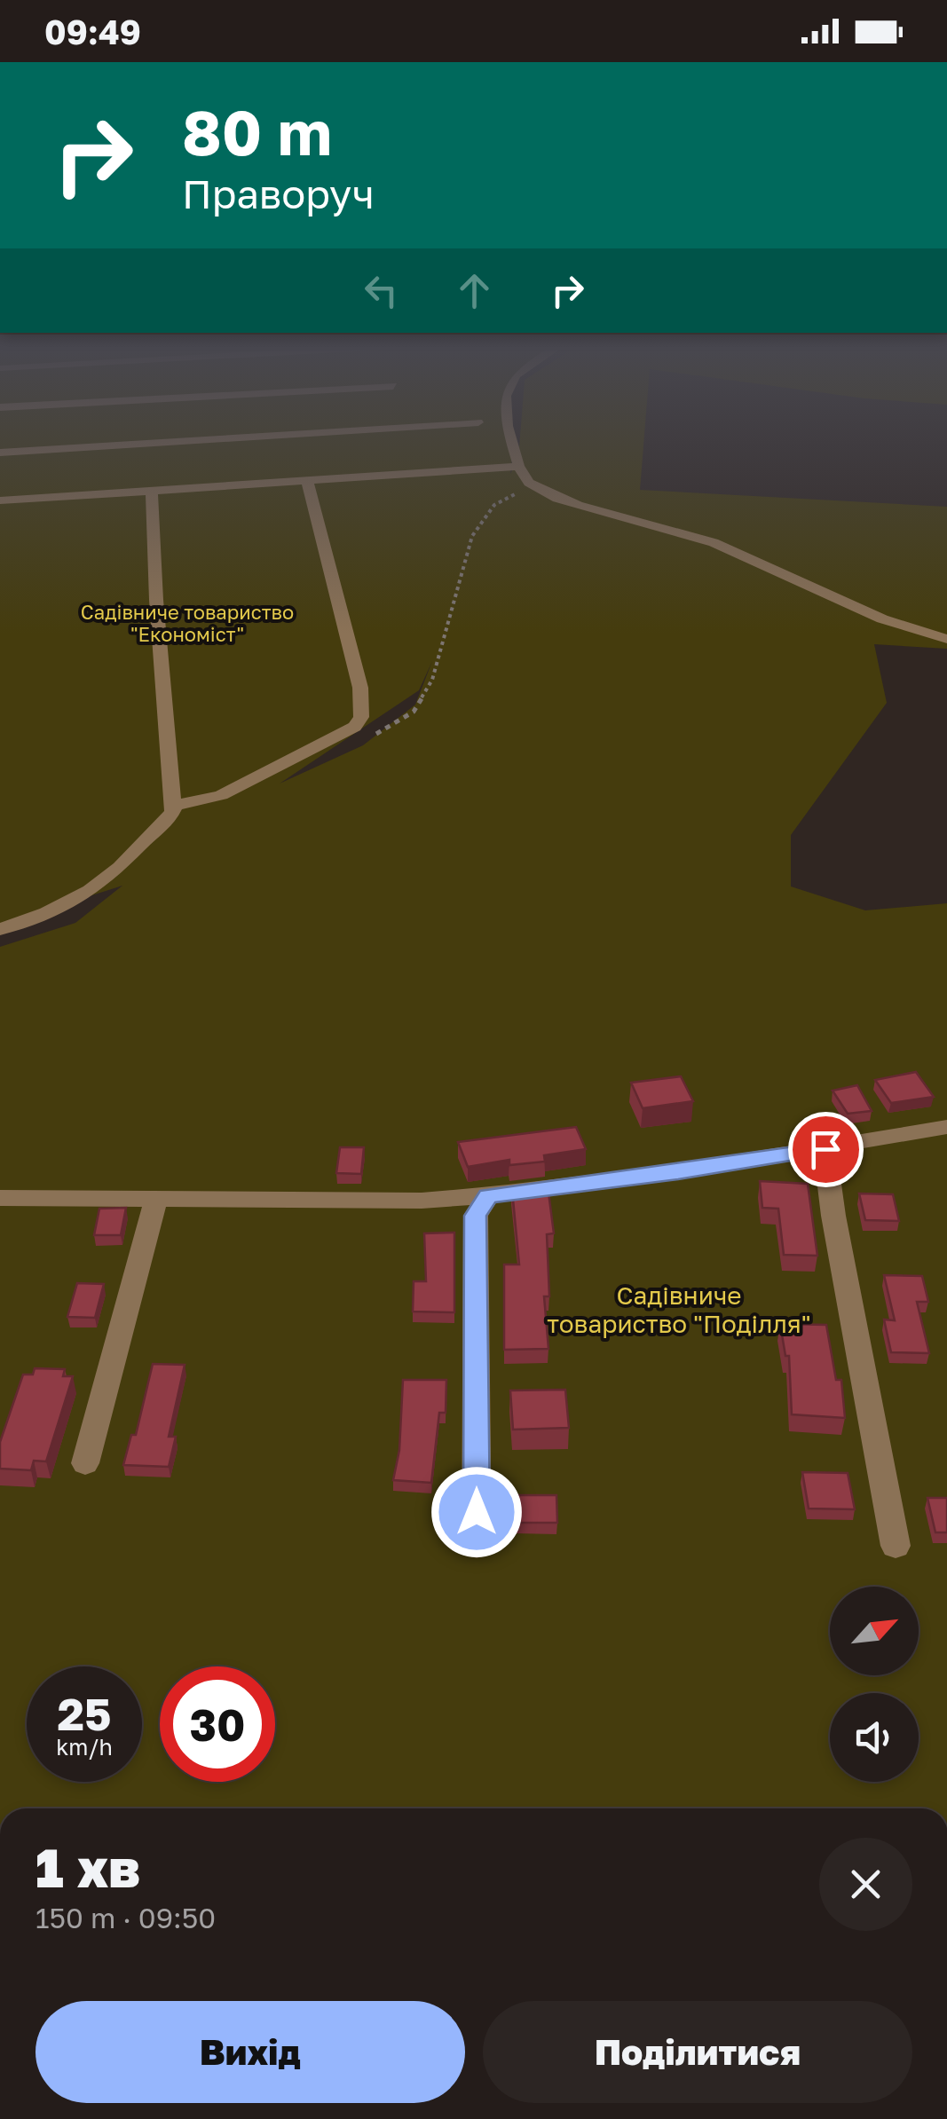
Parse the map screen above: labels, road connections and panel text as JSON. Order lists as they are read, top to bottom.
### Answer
{
  "parks": ["Садівниче товариство \"Економіст\"", "Садівниче товариство \"Поділля\""],
  "north": "top right",
  "page": {
    "status": "09:49",
    "turn": ["80 m", "Праворуч"],
    "speed": "25 km/h",
    "limit": "30",
    "heading": ["1 хв", "150 m · 09:50"],
    "buttons": ["Вихід", "Поділитися"]
  }
}
